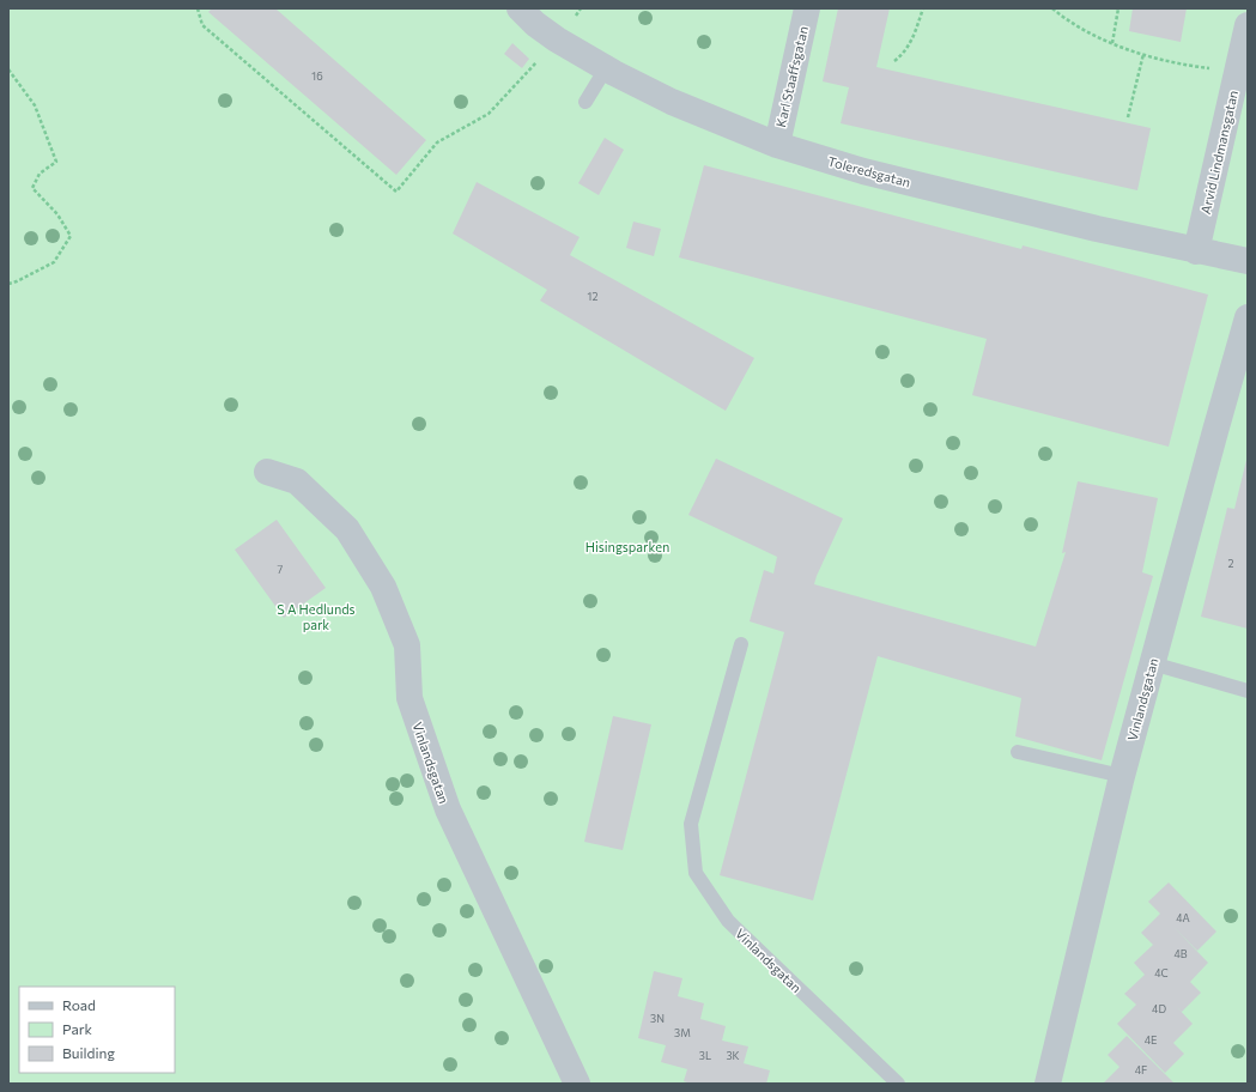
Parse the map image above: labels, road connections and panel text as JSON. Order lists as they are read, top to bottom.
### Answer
{
  "streets": {
    "street": [
      "Karl Staaffsgatan",
      "Arvid Lindmansgatan",
      "Toleredsgatan",
      "Vinlandsgatan"
    ]
  },
  "crossings": [
    ["Karl Staaffsgatan", "Toleredsgatan"],
    ["Arvid Lindmansgatan", "Toleredsgatan"]
  ],
  "parks": ["Hisingsparken", "S A Hedlunds park"],
  "house_numbers": [
    "16",
    "12",
    "2",
    "7",
    "4A",
    "4B",
    "4C",
    "4D",
    "3N",
    "3M",
    "4E",
    "3L",
    "3K",
    "4F"
  ],
  "legend": ["Road", "Park", "Building"]
}
